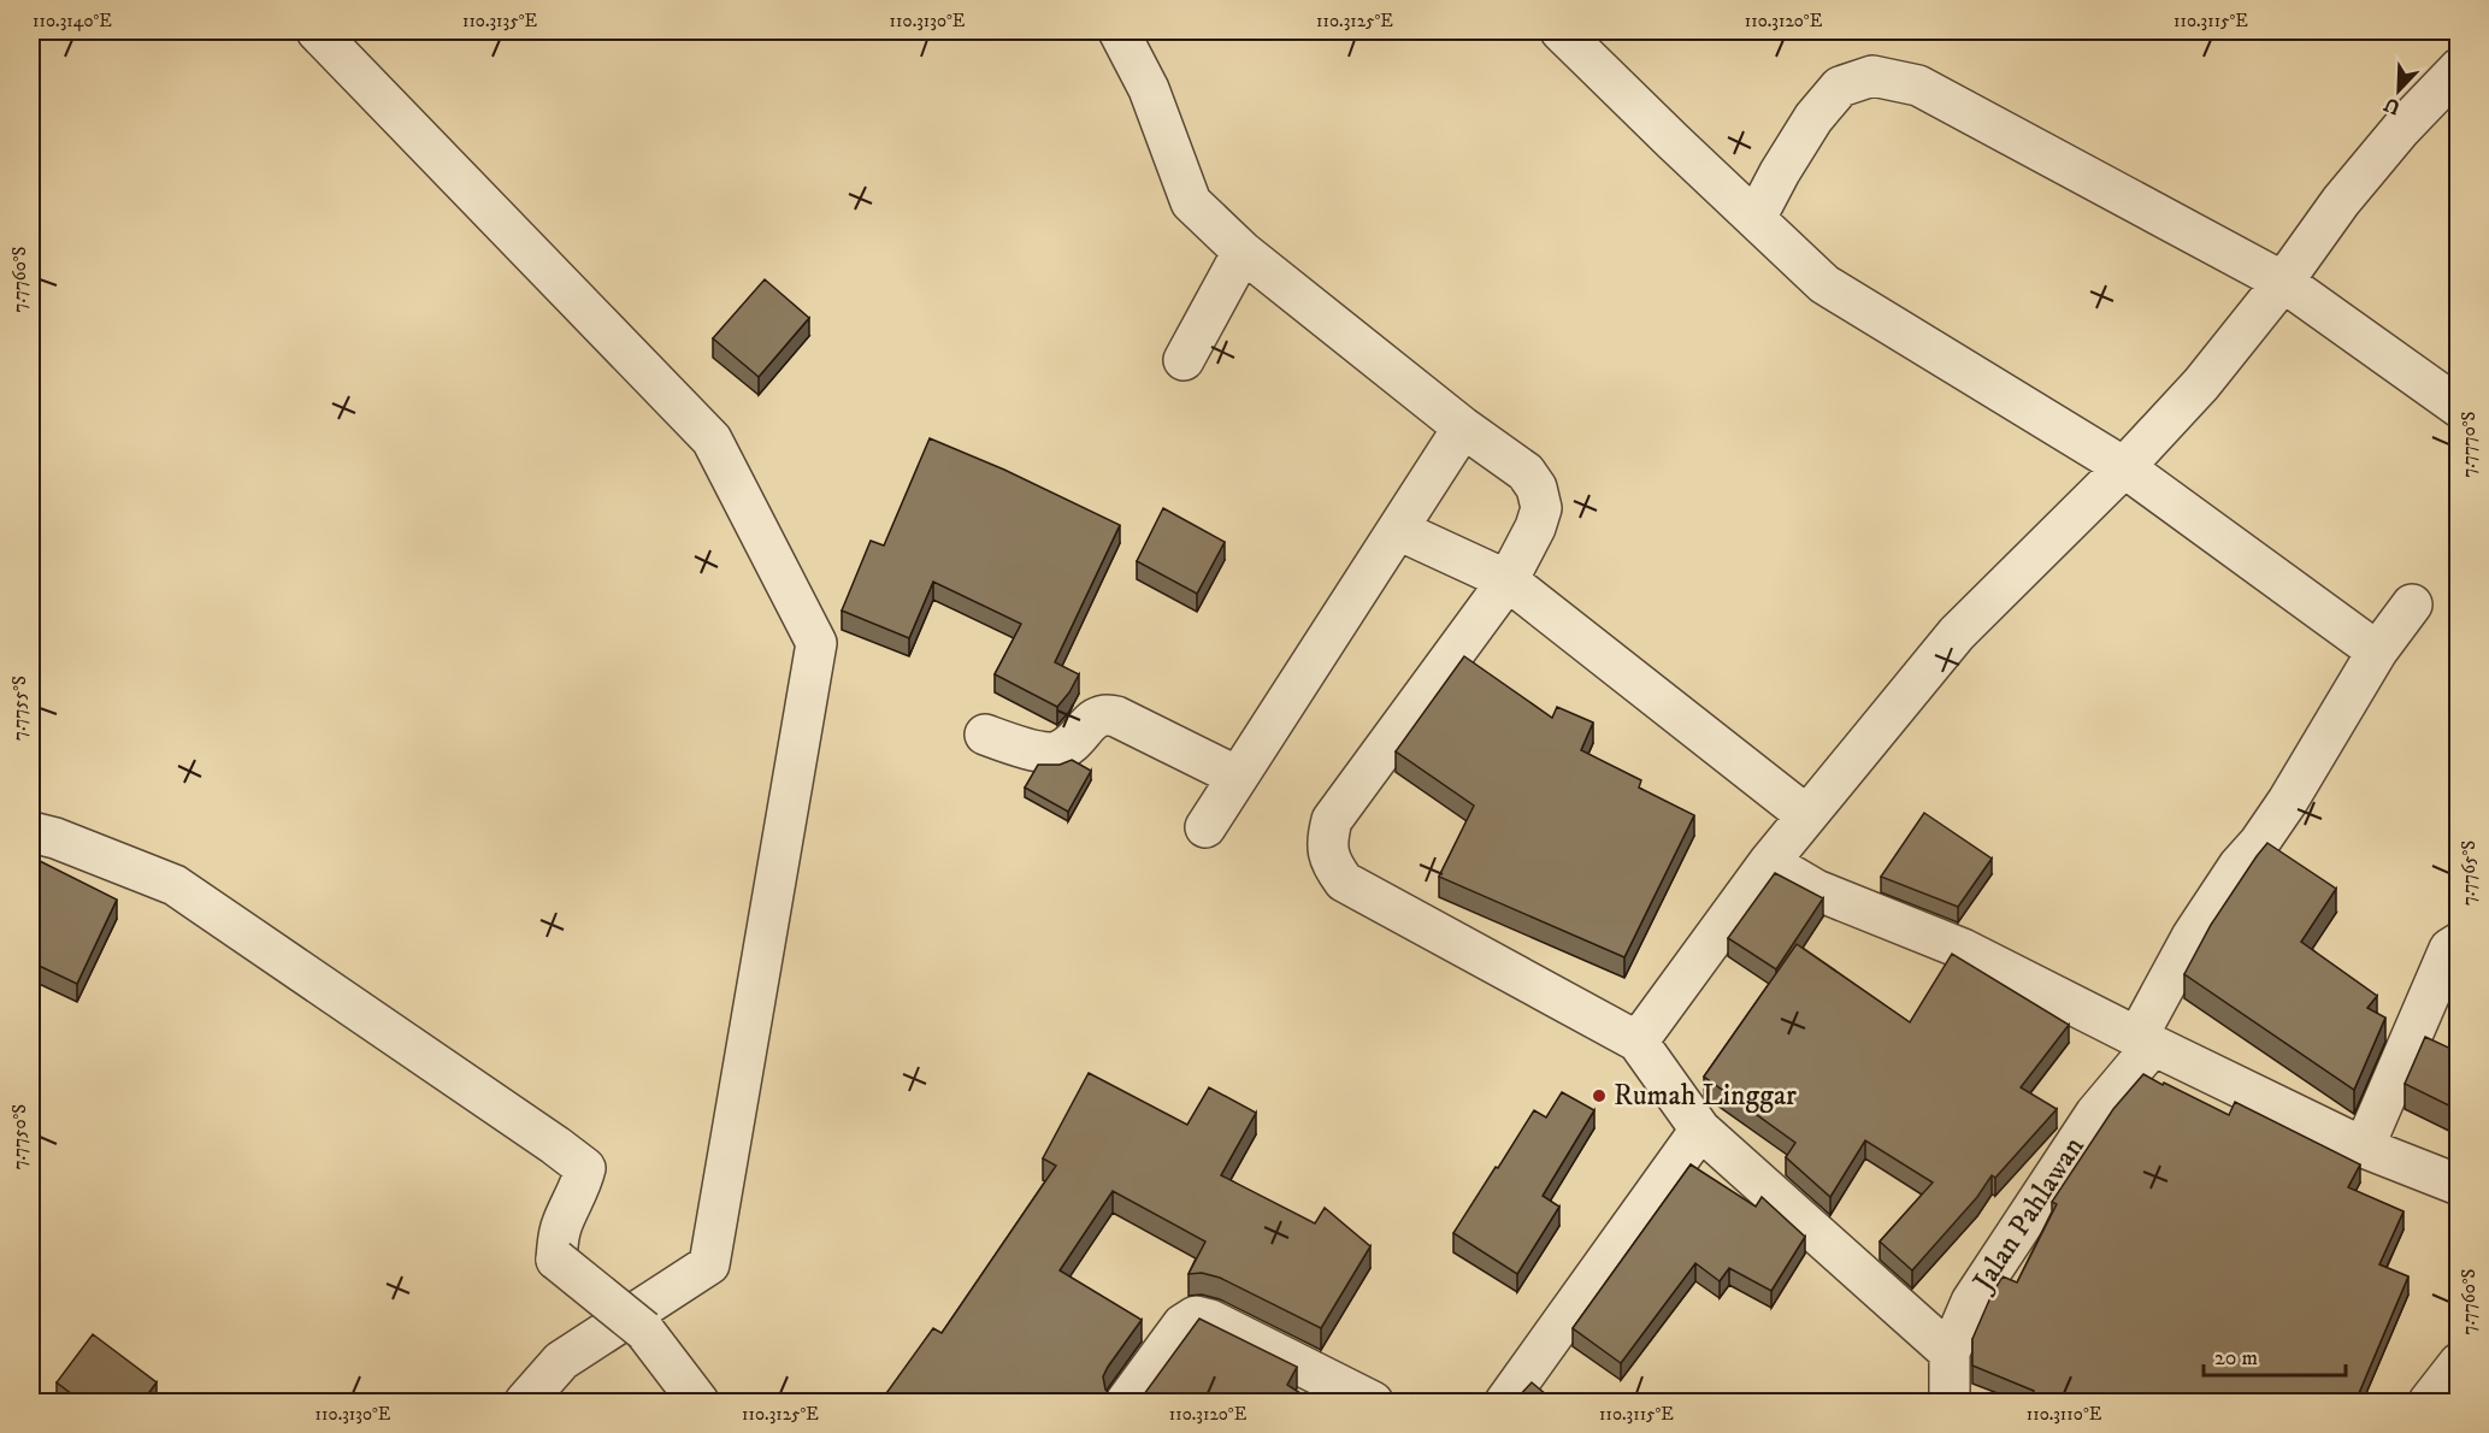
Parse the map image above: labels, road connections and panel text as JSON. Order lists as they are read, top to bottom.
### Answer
{
  "streets": {
    "street": ["Jalan Pahlawan"]
  },
  "places": ["Rumah Linggar"],
  "scale_bar": "20 m",
  "north": "bottom left",
  "coordinates": [
    "110.3140°E",
    "110.3135°E",
    "110.3130°E",
    "110.3125°E",
    "110.3120°E",
    "110.3115°E",
    "7.7760°S",
    "7.7770°S",
    "7.7755°S",
    "7.7765°S",
    "7.7750°S",
    "110.3110°E"
  ]
}
